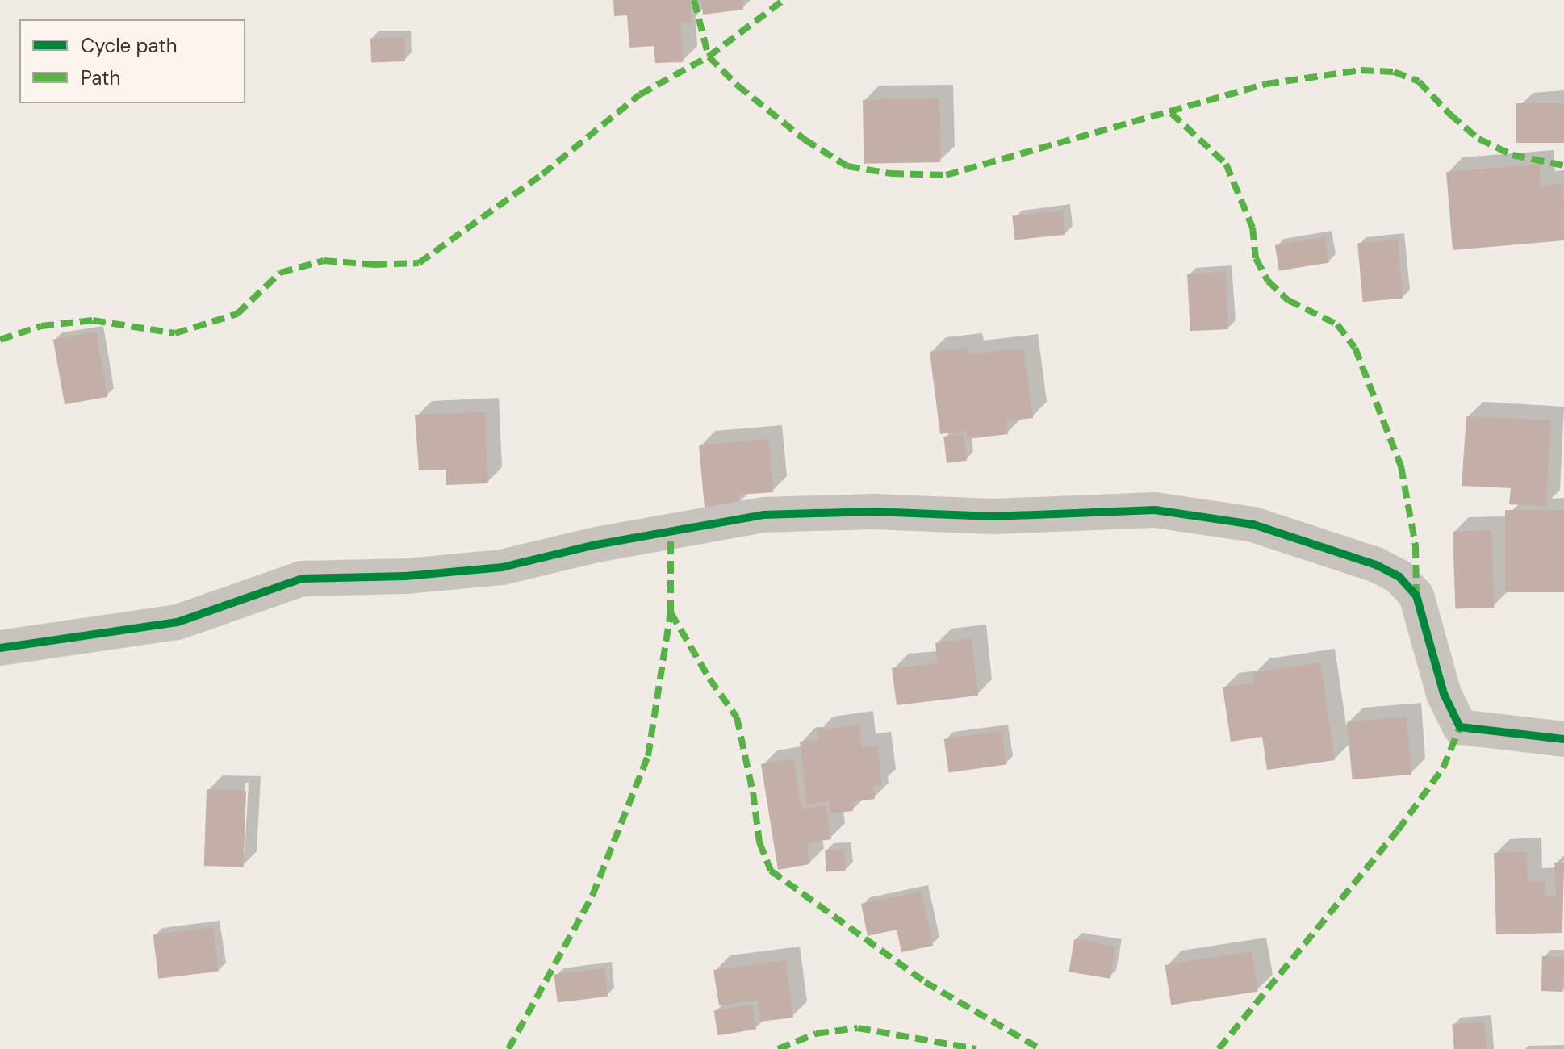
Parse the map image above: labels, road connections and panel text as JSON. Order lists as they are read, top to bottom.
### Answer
{
  "legend": ["Cycle path", "Path"]
}
